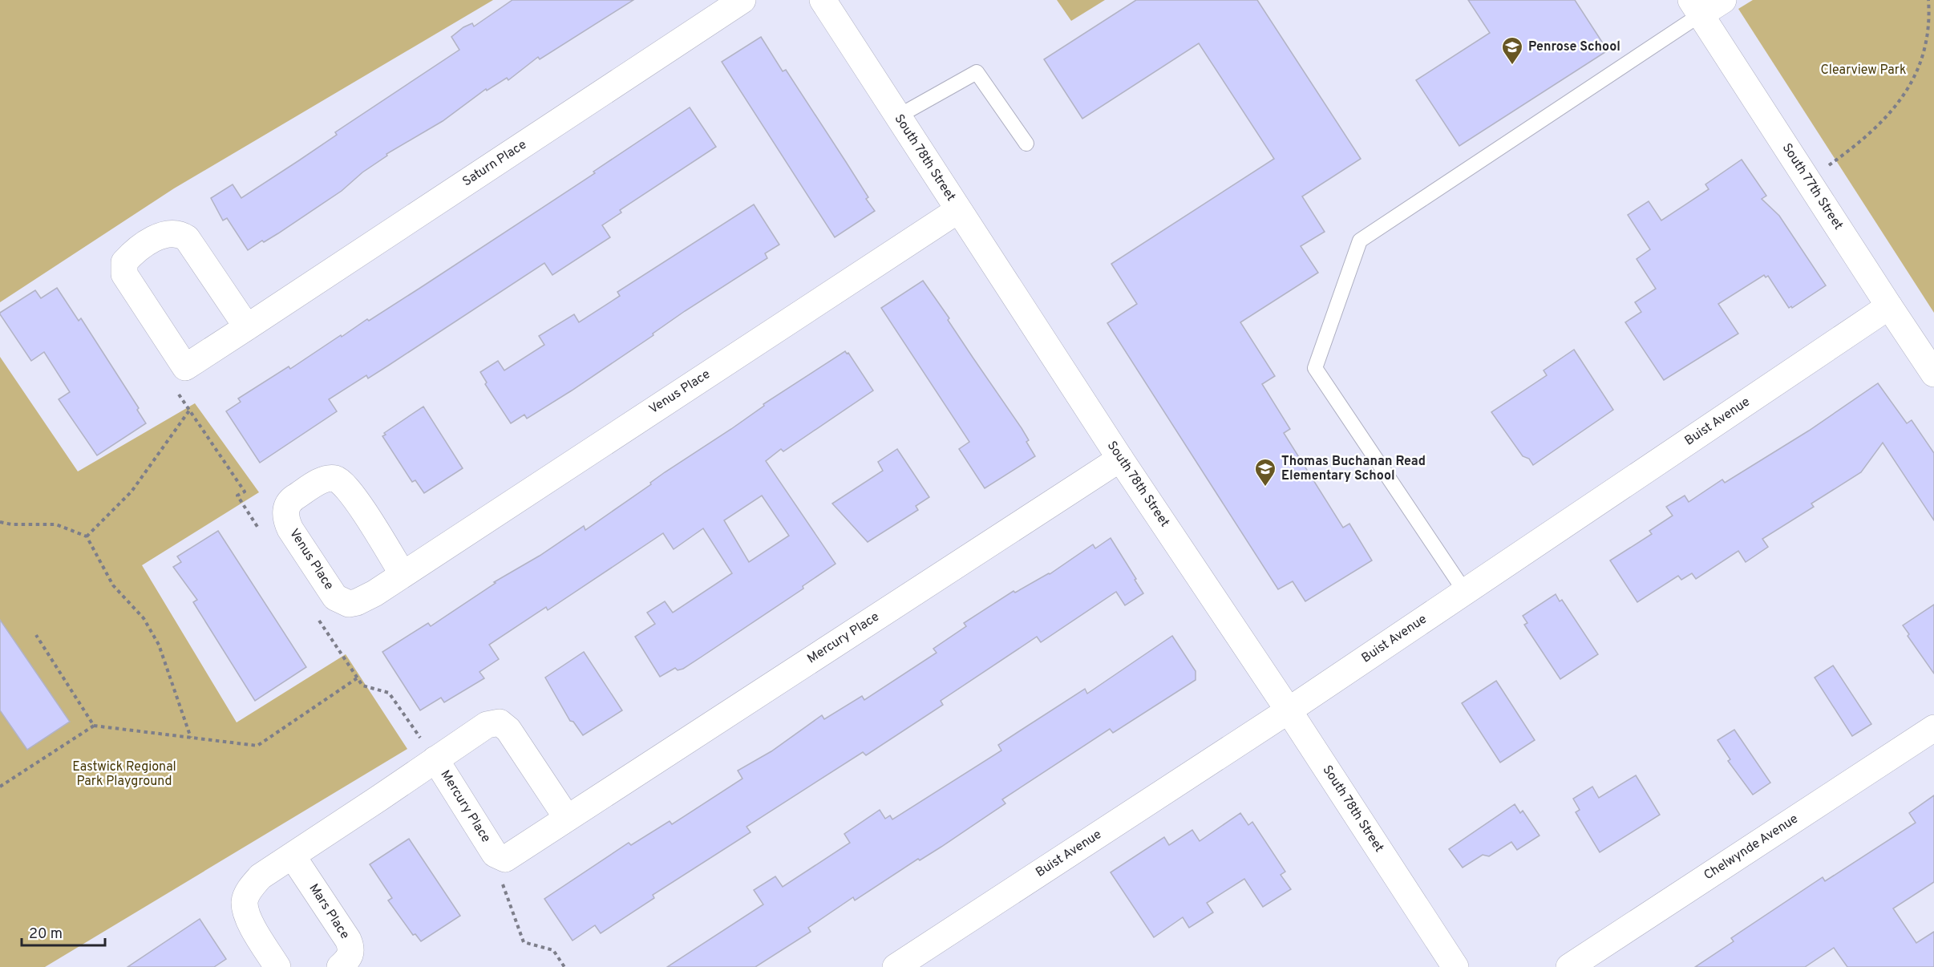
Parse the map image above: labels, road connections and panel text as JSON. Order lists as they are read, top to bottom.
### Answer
{
  "streets": {
    "street": [
      "South 78th Street",
      "Saturn Place",
      "South 77th Street",
      "Venus Place",
      "Buist Avenue",
      "Mercury Place",
      "Chelwynde Avenue",
      "Mars Place"
    ]
  },
  "crossings": [
    ["South 78th Street", "Venus Place"],
    ["South 78th Street", "Buist Avenue"],
    ["South 78th Street", "Mercury Place"],
    ["South 77th Street", "Buist Avenue"],
    ["Mercury Place", "Mars Place"]
  ],
  "parks": ["Clearview Park", "Eastwick Regional Park Playground"],
  "places": {
    "school or university": ["Penrose School", "Thomas Buchanan Read Elementary School"]
  },
  "scale_bar": "20 m"
}
